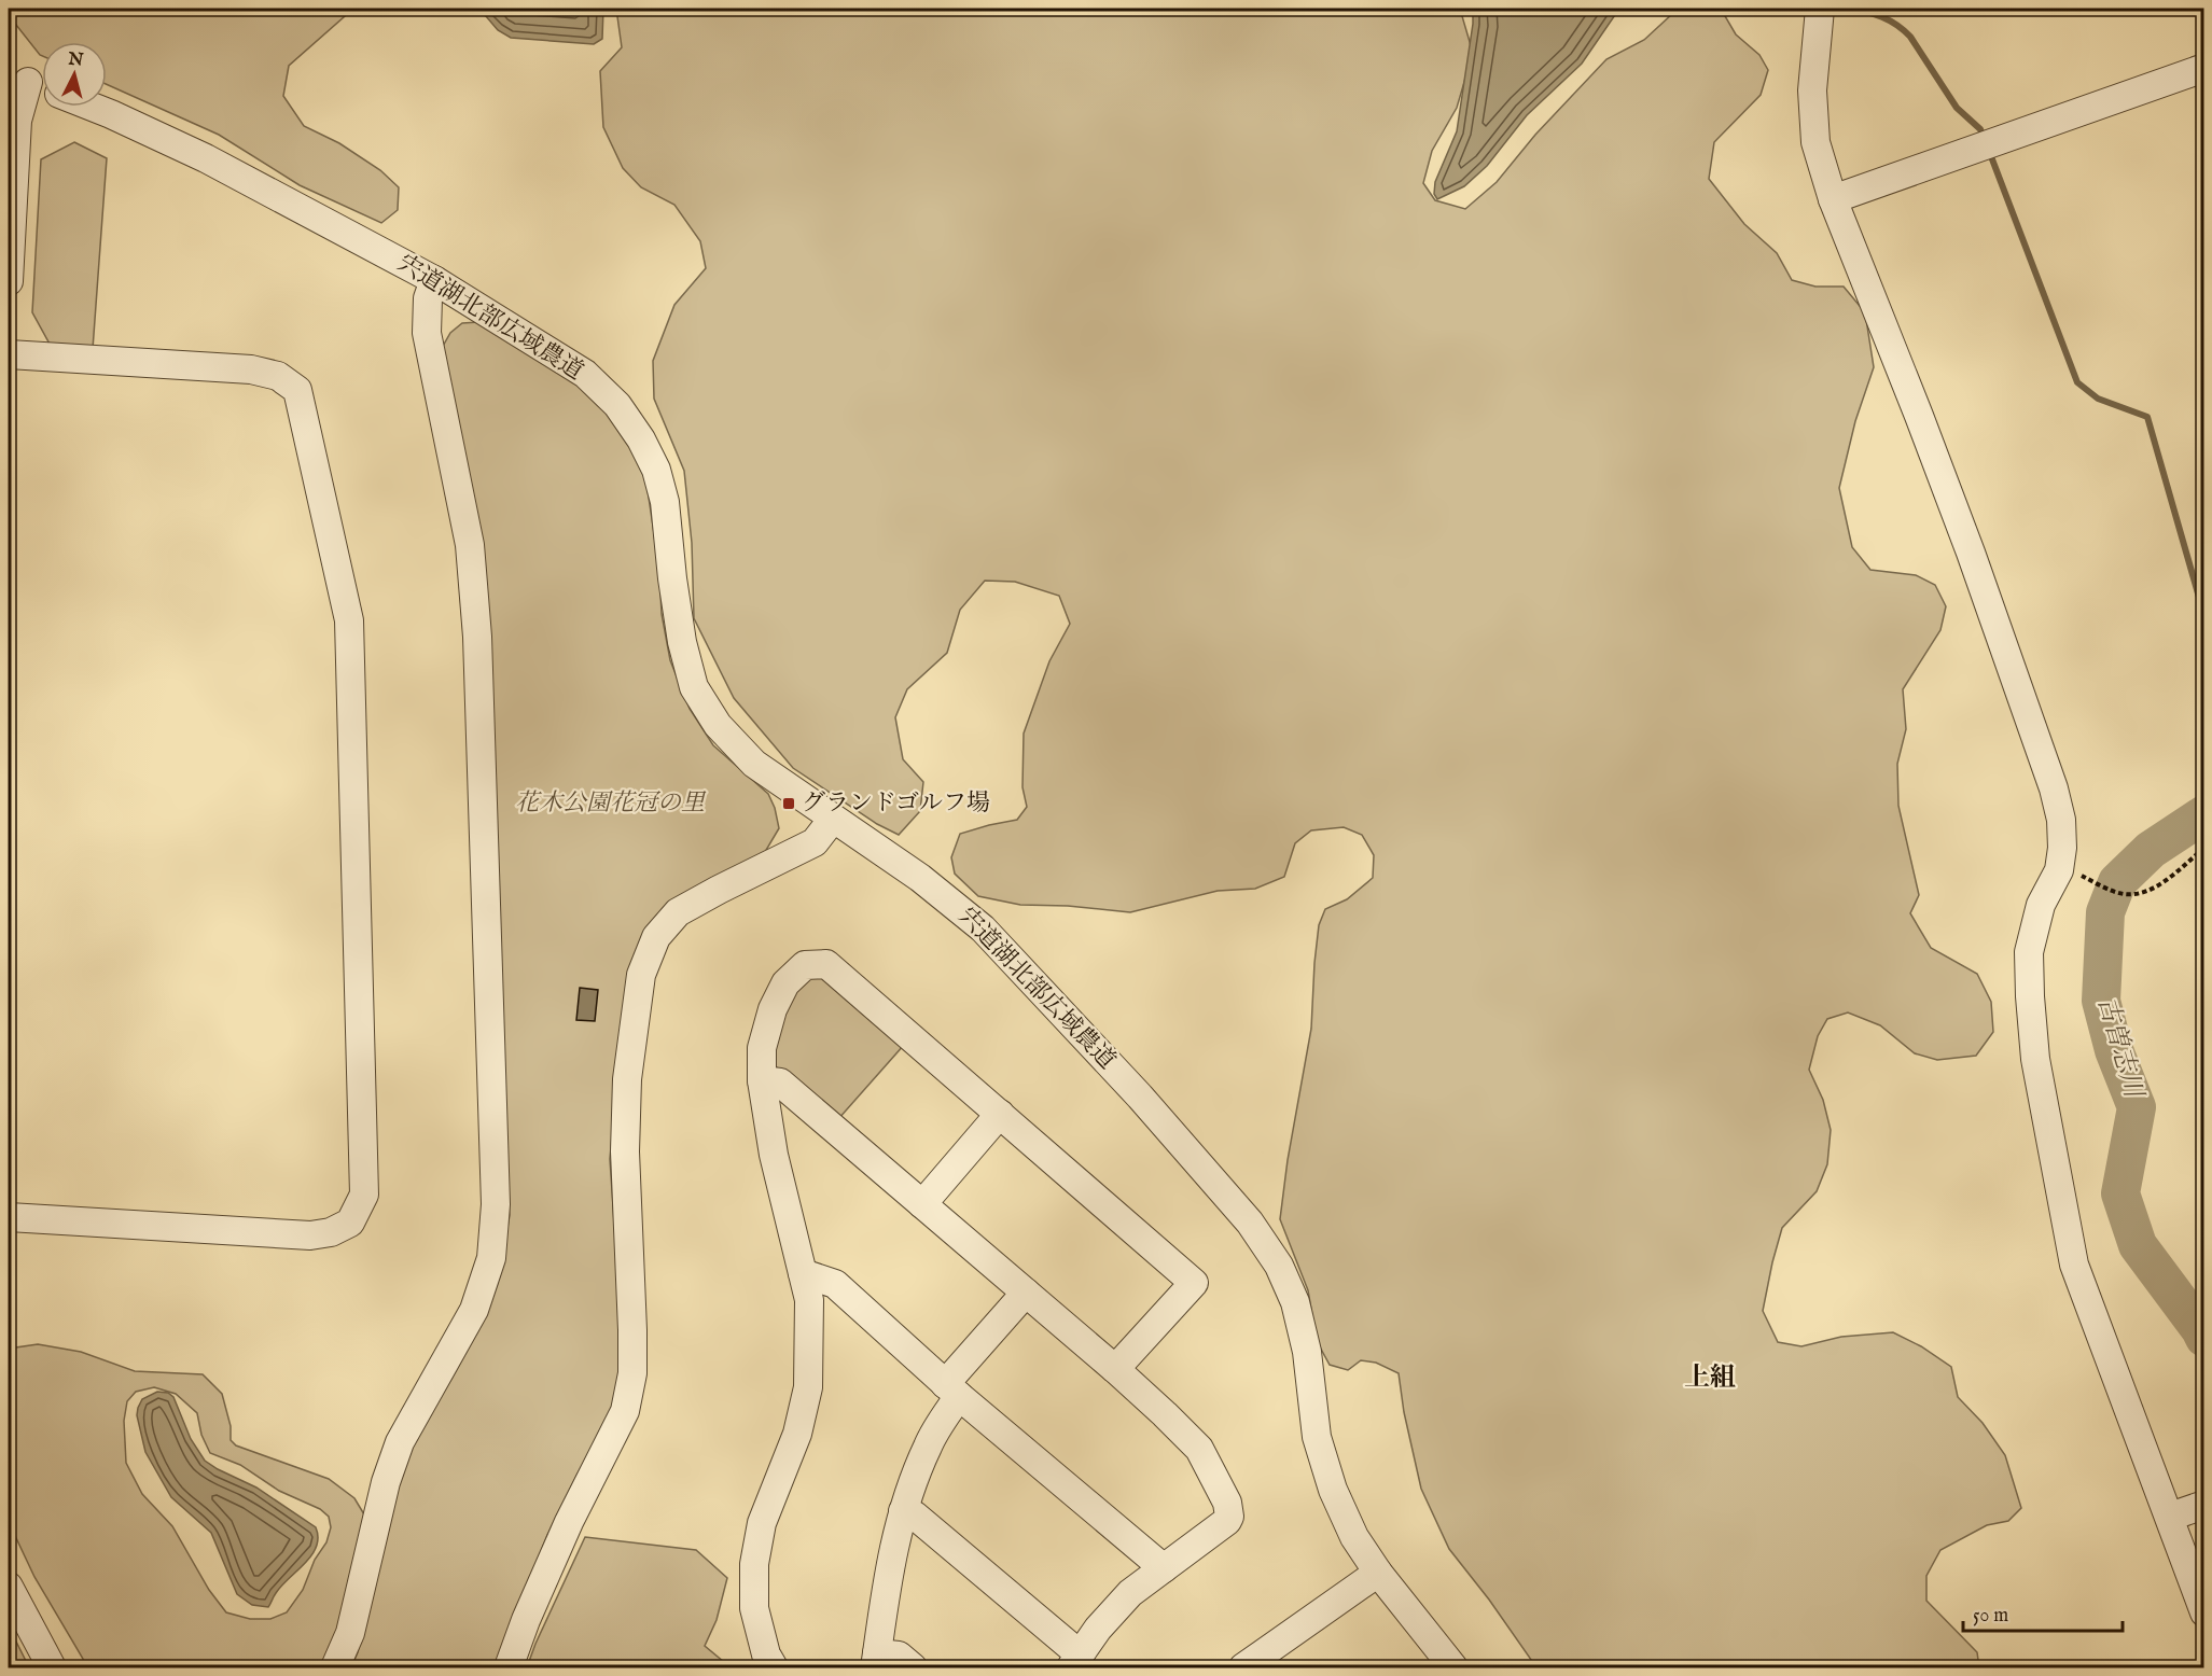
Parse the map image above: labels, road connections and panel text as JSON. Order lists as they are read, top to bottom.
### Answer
{
  "streets": {
    "street": ["宍道湖北部広域農道"]
  },
  "districts": ["上組"],
  "water": ["古曽志川"],
  "parks": ["花木公園花冠の里"],
  "places": {
    "transit": ["グランドゴルフ場"]
  },
  "scale_bar": "50 m",
  "north": "top"
}
